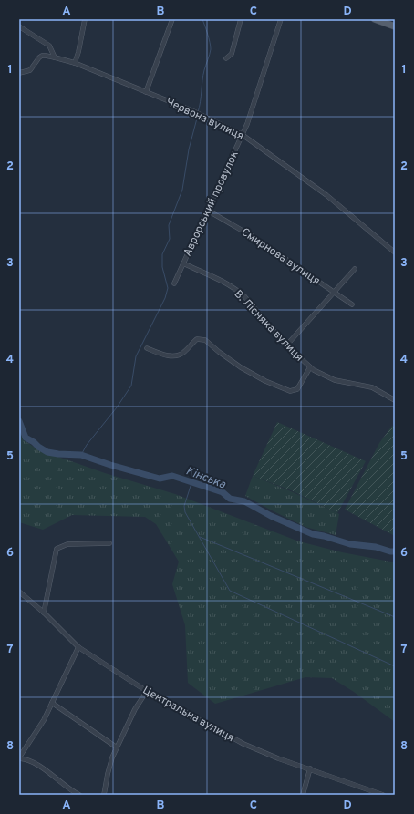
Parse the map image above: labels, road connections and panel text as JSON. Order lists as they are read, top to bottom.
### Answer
{
  "streets": {
    "street": [
      "Червона вулиця",
      "Аврорський провулок",
      "Смирнова вулиця",
      "В. Лісняка вулиця",
      "Центральна вулиця"
    ]
  },
  "crossings": [
    ["Червона вулиця", "Аврорський провулок"],
    ["Аврорський провулок", "Смирнова вулиця"],
    ["Аврорський провулок", "В. Лісняка вулиця"]
  ],
  "water": ["Кінська"],
  "grid": {
    "columns": [
      "A",
      "B",
      "C",
      "D"
    ],
    "rows": [
      "1",
      "2",
      "3",
      "4",
      "5",
      "6",
      "7",
      "8"
    ]
  }
}
